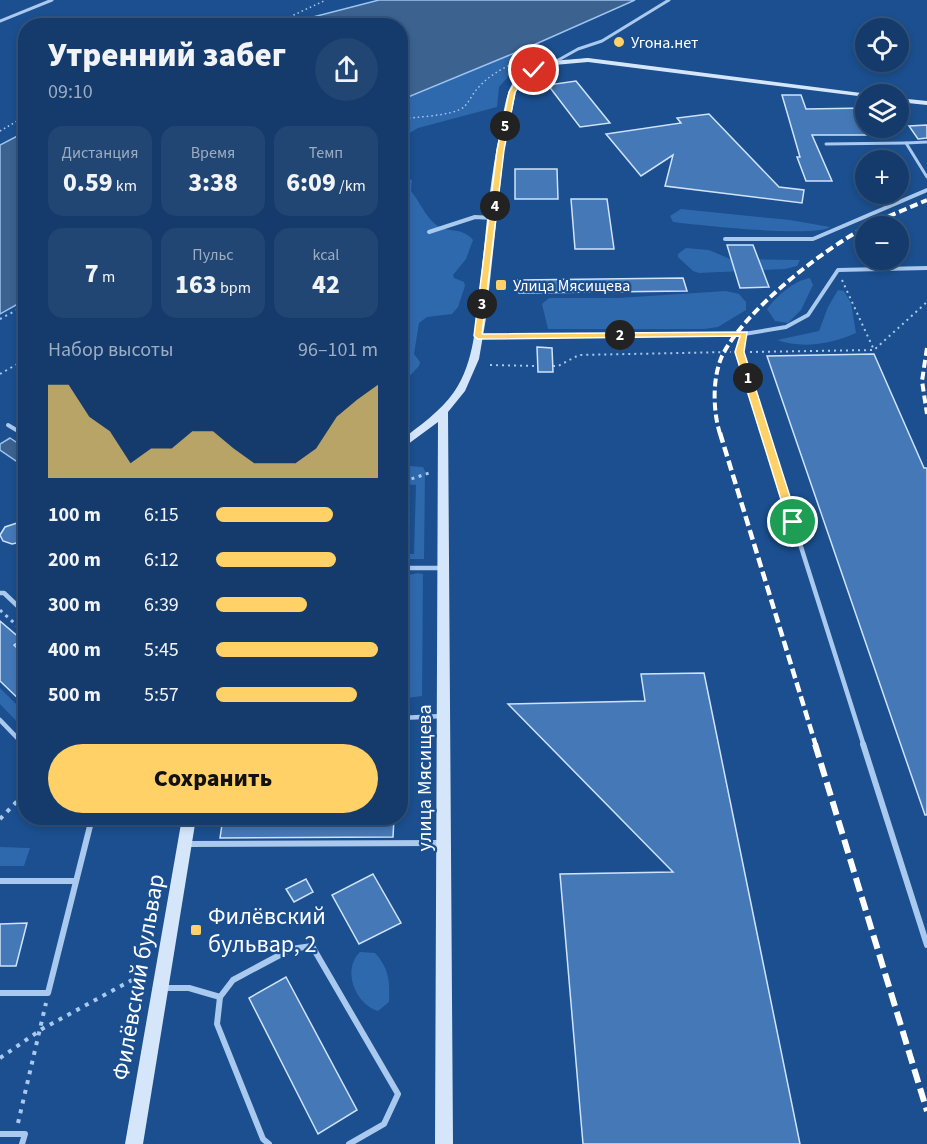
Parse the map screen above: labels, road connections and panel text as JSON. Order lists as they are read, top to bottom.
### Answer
{
  "streets": {
    "street": ["улица Мясищева", "Филёвский бульвар"]
  },
  "places": {
    "other": ["Угона.нет"],
    "transit": ["Улица Мясищева", "Филёвский бульвар, 2"]
  },
  "page": {
    "map_buttons": ["+", "−"],
    "heading": ["Утренний забег", "09:10"],
    "pins": [
      "5",
      "4",
      "3",
      "2",
      "1"
    ],
    "stats": [
      ["Дистанция", "0.59 km"],
      ["Время", "3:38"],
      ["Темп", "6:09 /km"],
      ["7 m"],
      ["Пульс", "163 bpm"],
      ["kcal", "42"]
    ],
    "chart": ["Набор высоты", "96–101 m"],
    "list": [
      {
        "name": "100 m",
        "note": "6:15"
      },
      {
        "name": "200 m",
        "note": "6:12"
      },
      {
        "name": "300 m",
        "note": "6:39"
      },
      {
        "name": "400 m",
        "note": "5:45"
      },
      {
        "name": "500 m",
        "note": "5:57"
      }
    ],
    "buttons": "Сохранить"
  }
}
